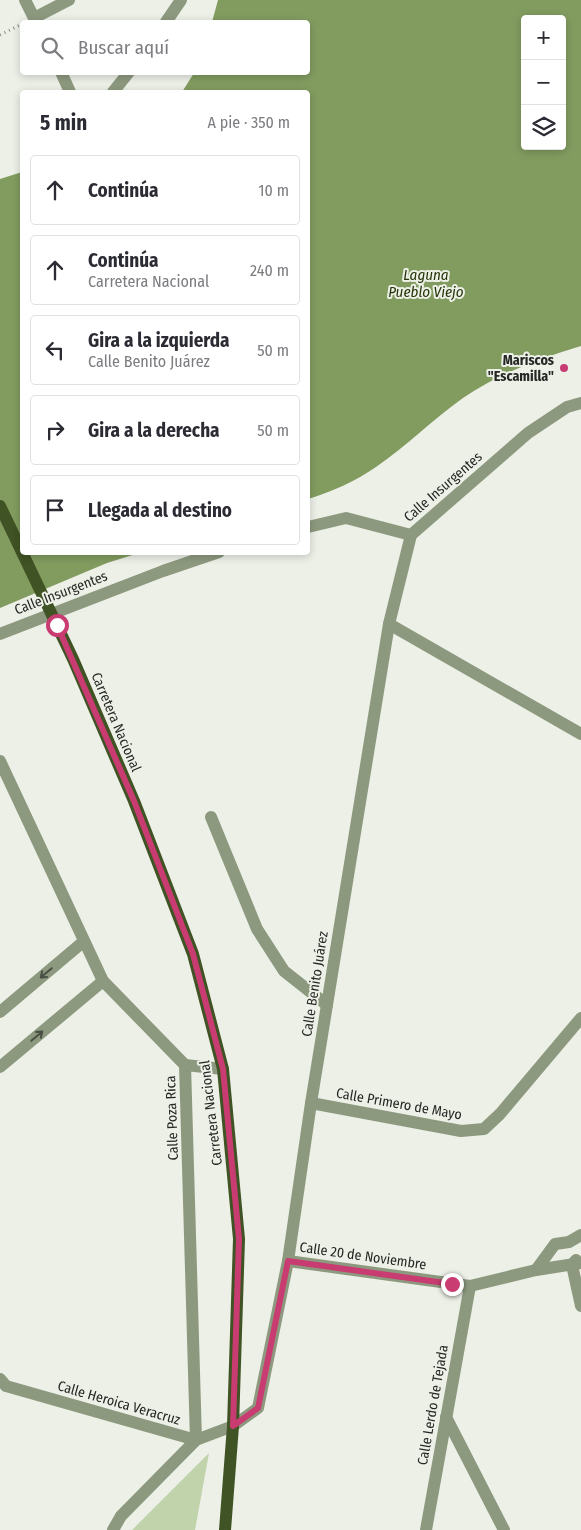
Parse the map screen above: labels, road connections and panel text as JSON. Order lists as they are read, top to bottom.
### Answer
{
  "streets": {
    "main road": ["Carretera Nacional"],
    "street": [
      "Calle Insurgentes",
      "Calle Benito Juárez",
      "Calle Primero de Mayo",
      "Calle Poza Rica",
      "Calle 20 de Noviembre",
      "Calle Heroica Veracruz",
      "Calle Lerdo de Tejada"
    ]
  },
  "crossings": [
    ["Calle Insurgentes", "Calle Benito Juárez"],
    ["Carretera Nacional", "Calle Benito Juárez"],
    ["Calle Benito Juárez", "Calle Primero de Mayo"],
    ["Calle Benito Juárez", "Calle 20 de Noviembre"],
    ["Calle Poza Rica", "Calle Heroica Veracruz"],
    ["Calle 20 de Noviembre", "Calle Lerdo de Tejada"]
  ],
  "water": ["Laguna Pueblo Viejo"],
  "places": ["Mariscos \"Escamilla\""],
  "page": {
    "map_buttons": ["+", "−"],
    "search": "Buscar aquí",
    "heading": ["5 min", "A pie · 350 m"],
    "list": [
      ["Continúa", "10 m"],
      ["Continúa", "Carretera Nacional", "240 m"],
      ["Gira a la izquierda", "Calle Benito Juárez", "50 m"],
      ["Gira a la derecha", "50 m"],
      "Llegada al destino"
    ]
  }
}
